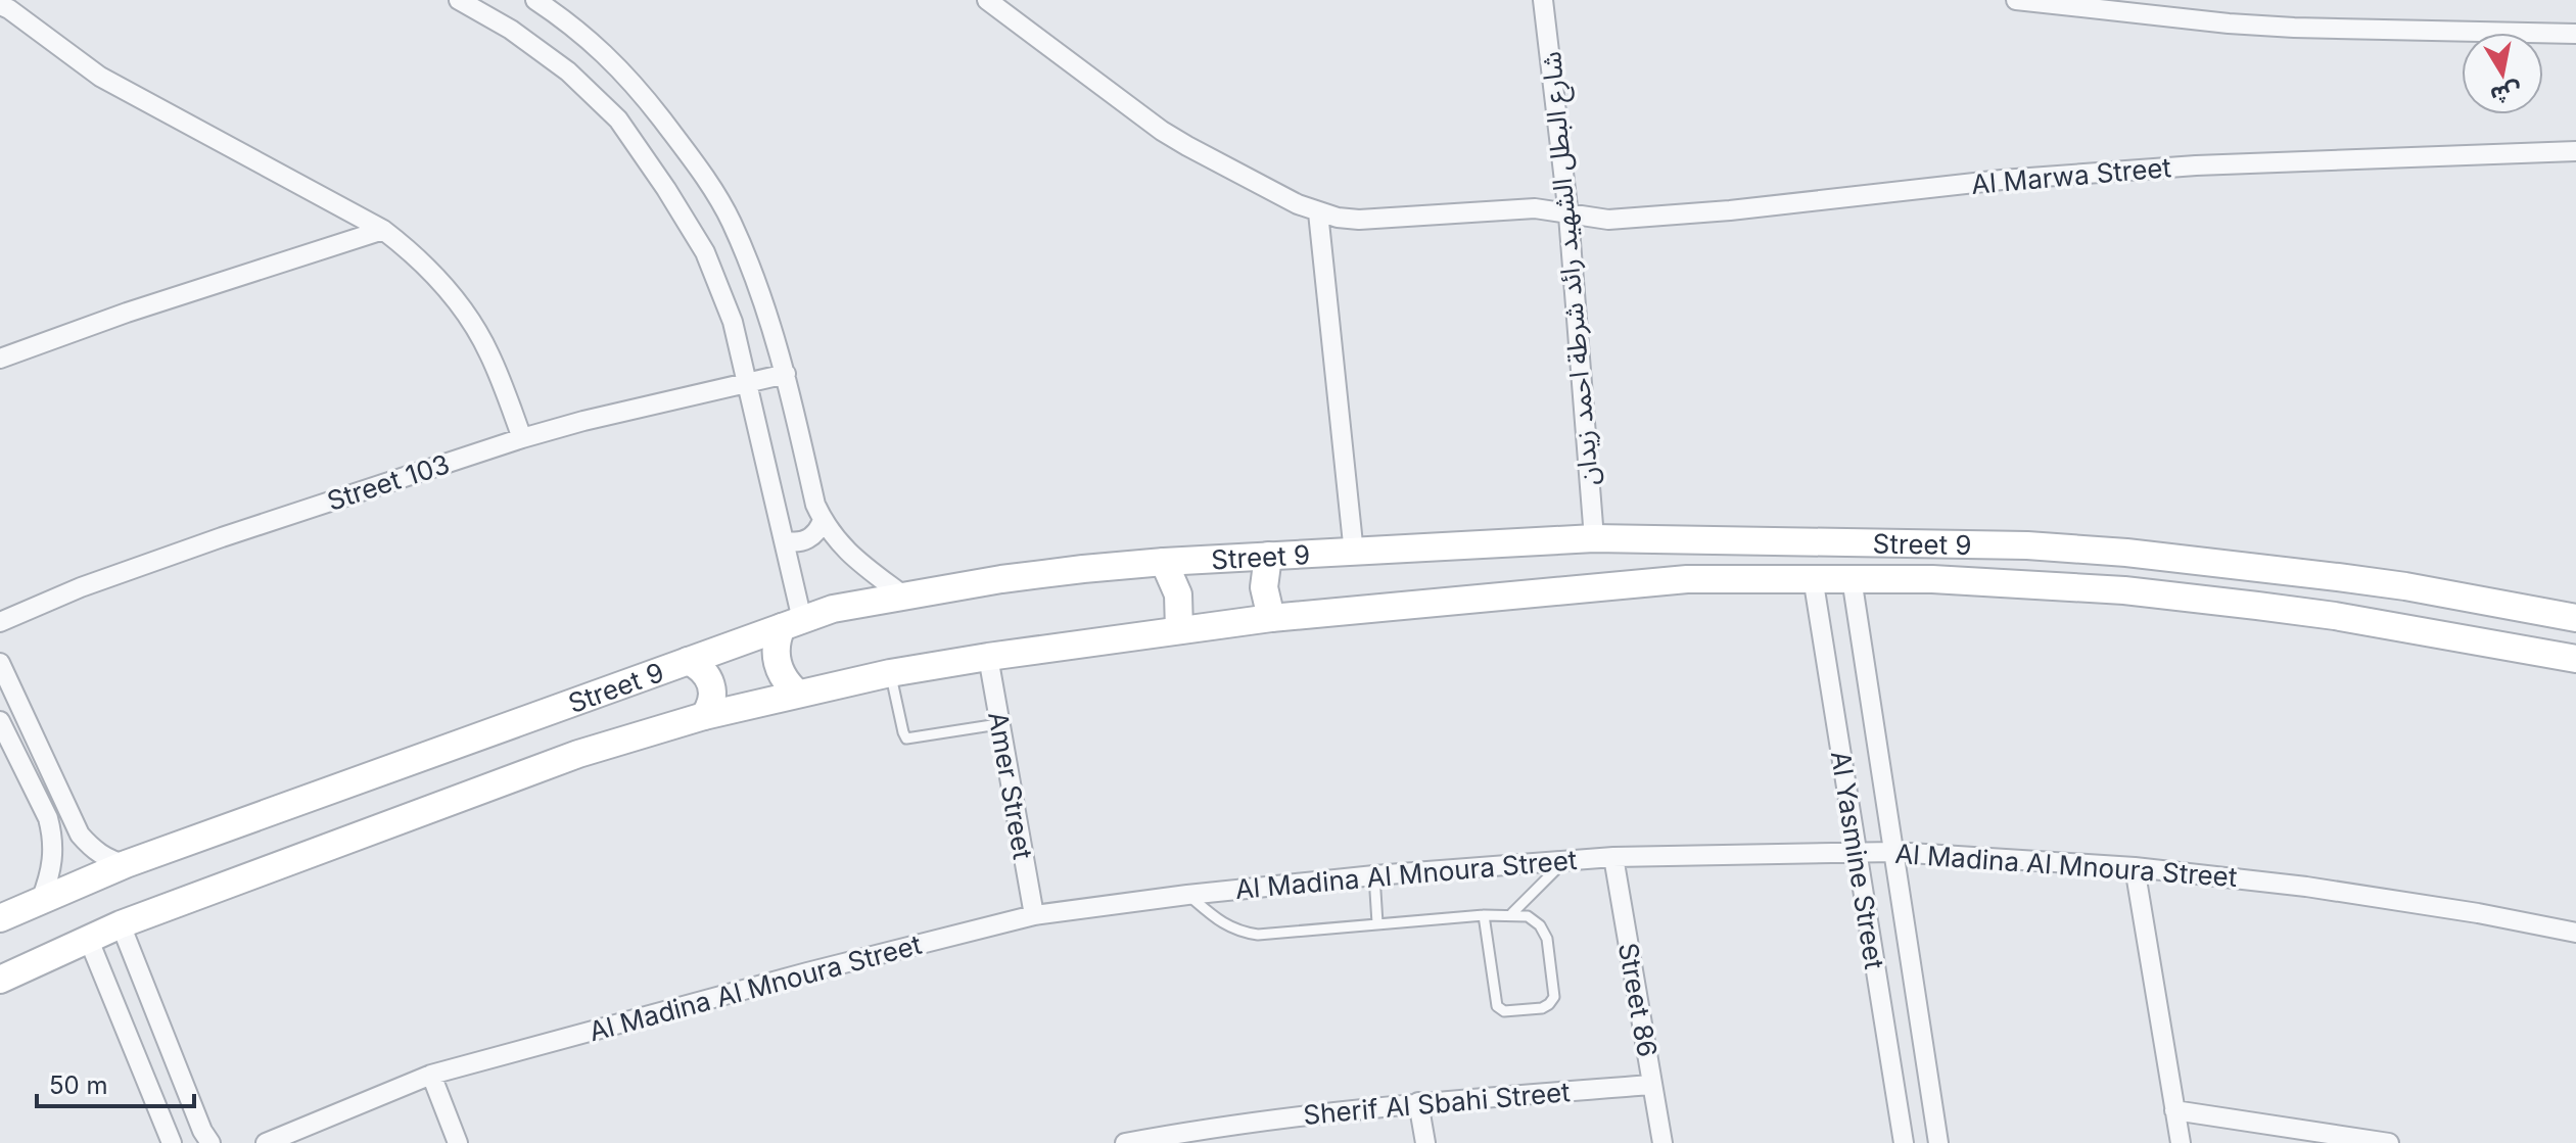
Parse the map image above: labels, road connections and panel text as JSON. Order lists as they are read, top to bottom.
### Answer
{
  "streets": {
    "main road": ["Street 9"],
    "street": [
      "Al Marwa Street",
      "شارع البطل الشهيد رائد شرطة احمد زيدان",
      "Street 103",
      "Amer Street",
      "Al Yasmine Street",
      "Al Madina Al Mnoura Street",
      "Street 86",
      "Sherif Al Sbahi Street"
    ]
  },
  "crossings": [
    ["Al Marwa Street", "شارع البطل الشهيد رائد شرطة احمد زيدان"],
    ["شارع البطل الشهيد رائد شرطة احمد زيدان", "Street 9"],
    ["Street 9", "Amer Street"],
    ["Street 9", "Al Yasmine Street"],
    ["Amer Street", "Al Madina Al Mnoura Street"],
    ["Al Yasmine Street", "Al Madina Al Mnoura Street"],
    ["Al Madina Al Mnoura Street", "Street 86"],
    ["Street 86", "Sherif Al Sbahi Street"]
  ],
  "scale_bar": "50 m",
  "north": "bottom"
}
